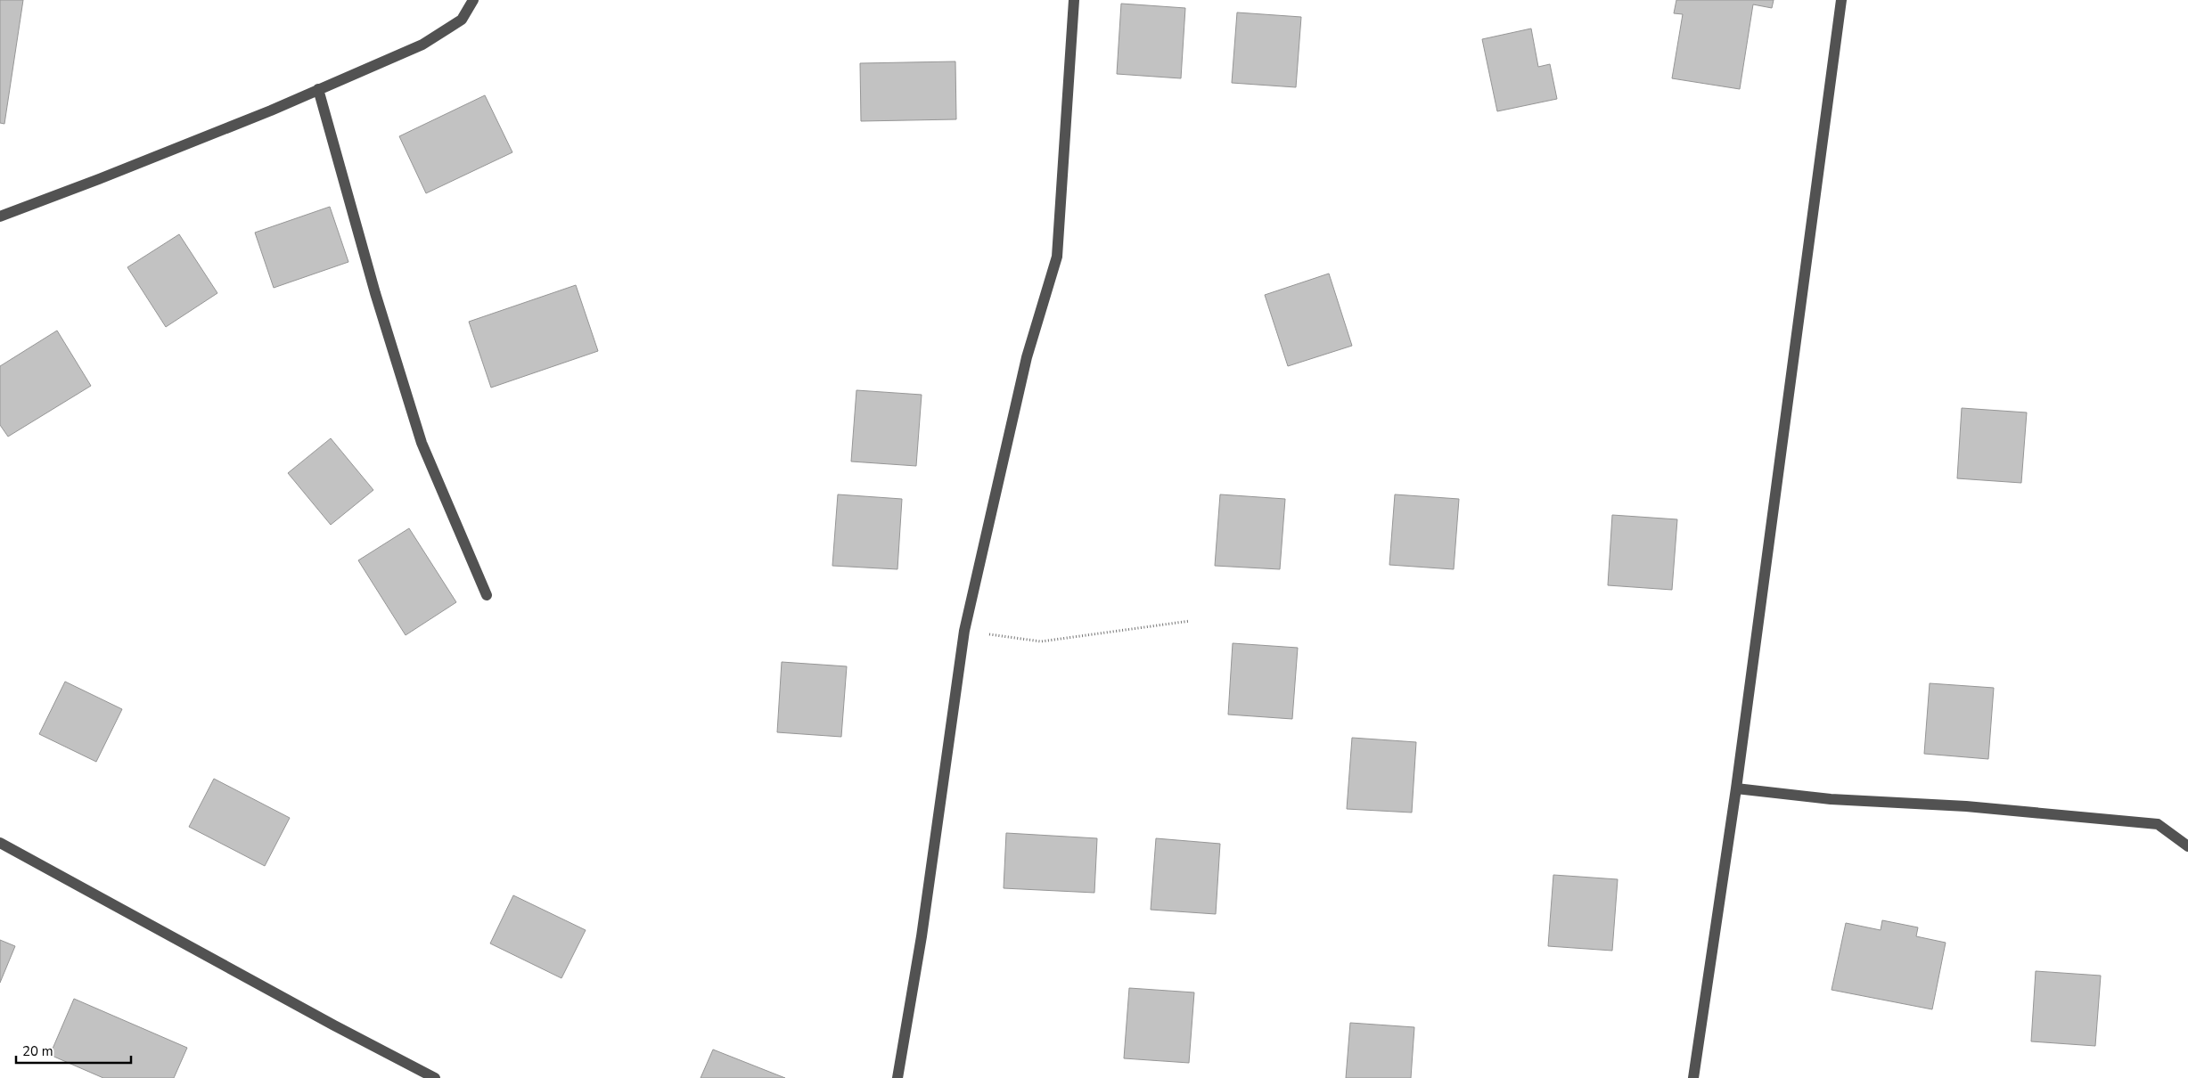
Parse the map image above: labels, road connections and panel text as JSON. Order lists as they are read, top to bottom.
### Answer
{
  "scale_bar": "20 m"
}
